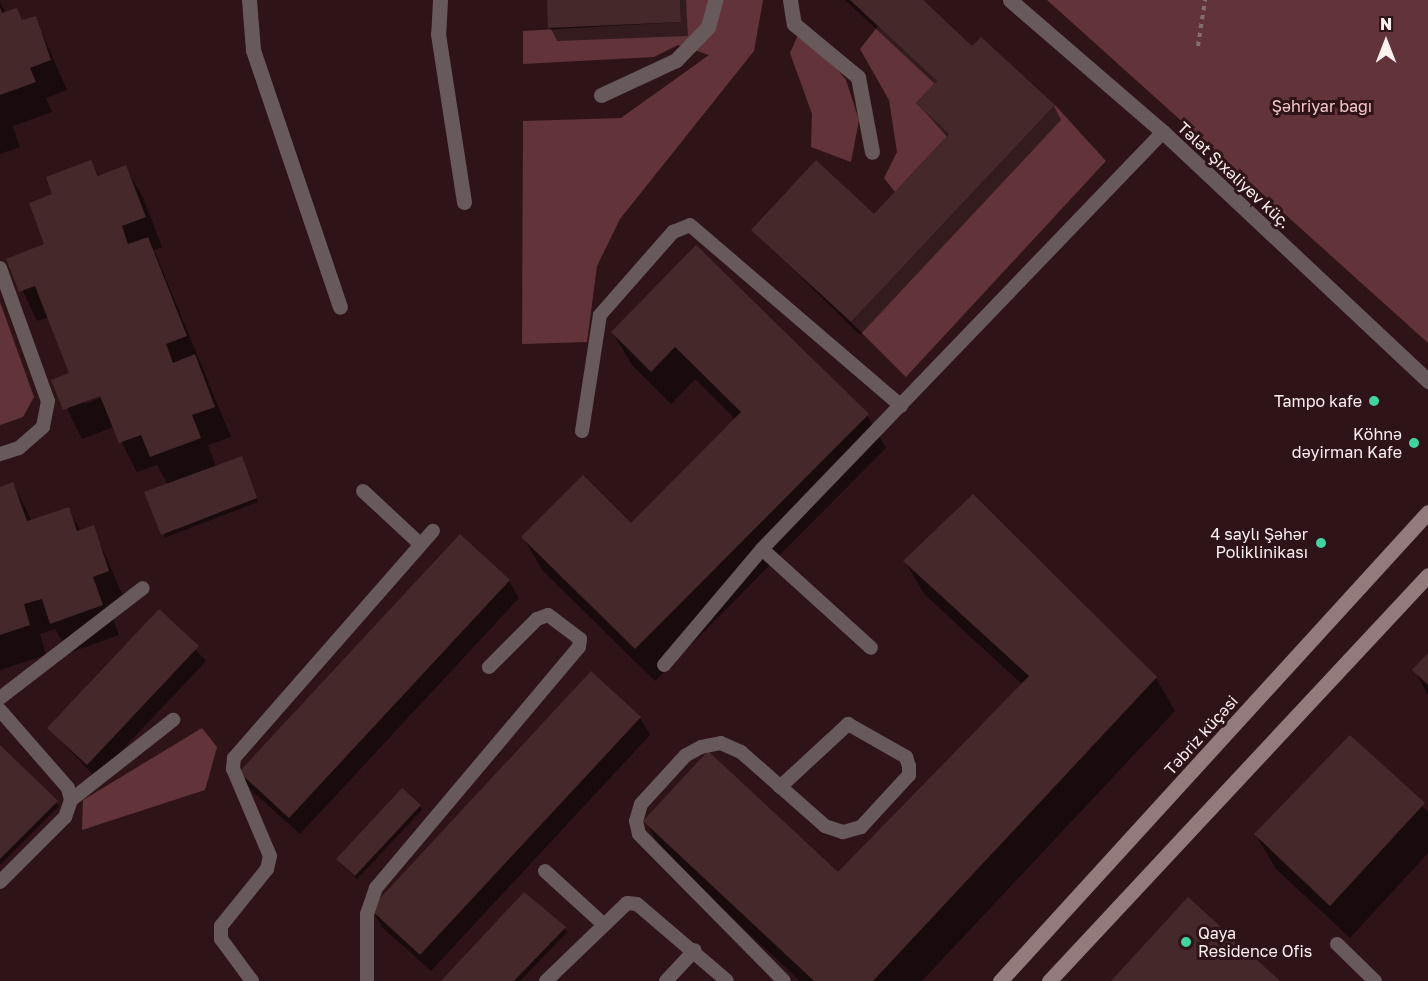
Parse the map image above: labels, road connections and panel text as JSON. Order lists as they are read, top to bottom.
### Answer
{
  "streets": {
    "main road": ["Təbriz küçəsi"],
    "street": ["Tələt Şıxəliyev küç."]
  },
  "parks": ["Şəhriyar bağı"],
  "places": [
    "Tampo kafe",
    "Köhnə dəyirman Kafe",
    "4 saylı Şəhər Poliklinikası",
    "Qaya Residence Ofis"
  ],
  "north": "top"
}
